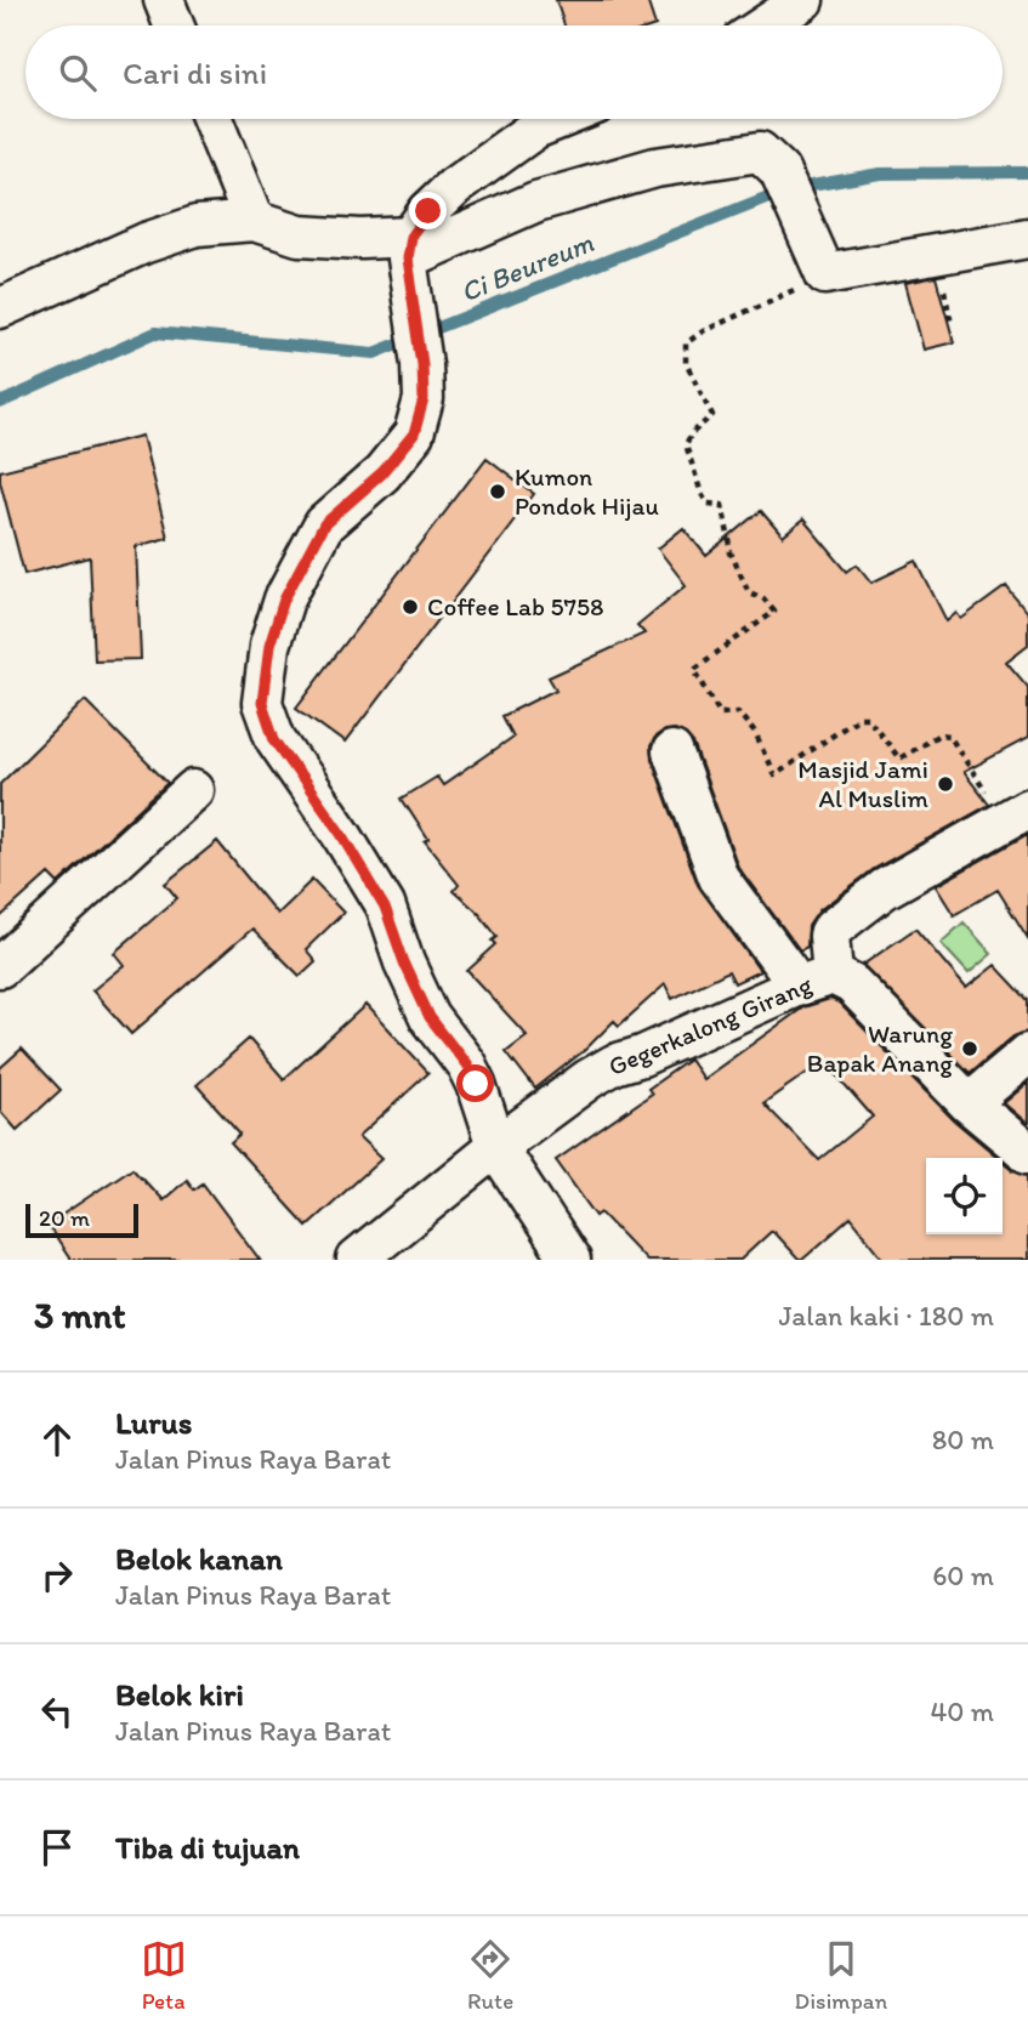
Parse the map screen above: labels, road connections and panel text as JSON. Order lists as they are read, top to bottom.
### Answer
{
  "streets": {
    "street": ["Gegerkalong Girang"]
  },
  "water": ["Ci Beureum"],
  "places": [
    "Kumon Pondok Hijau",
    "Coffee Lab 5758",
    "Masjid Jami Al Muslim",
    "Warung Bapak Anang"
  ],
  "scale_bar": "20 m",
  "page": {
    "search": "Cari di sini",
    "scale": "20 m",
    "heading": ["3 mnt", "Jalan kaki · 180 m"],
    "list": [
      ["Lurus", "Jalan Pinus Raya Barat", "80 m"],
      ["Belok kanan", "Jalan Pinus Raya Barat", "60 m"],
      ["Belok kiri", "Jalan Pinus Raya Barat", "40 m"],
      "Tiba di tujuan"
    ],
    "nav": ["Peta", "Rute", "Disimpan"]
  }
}
